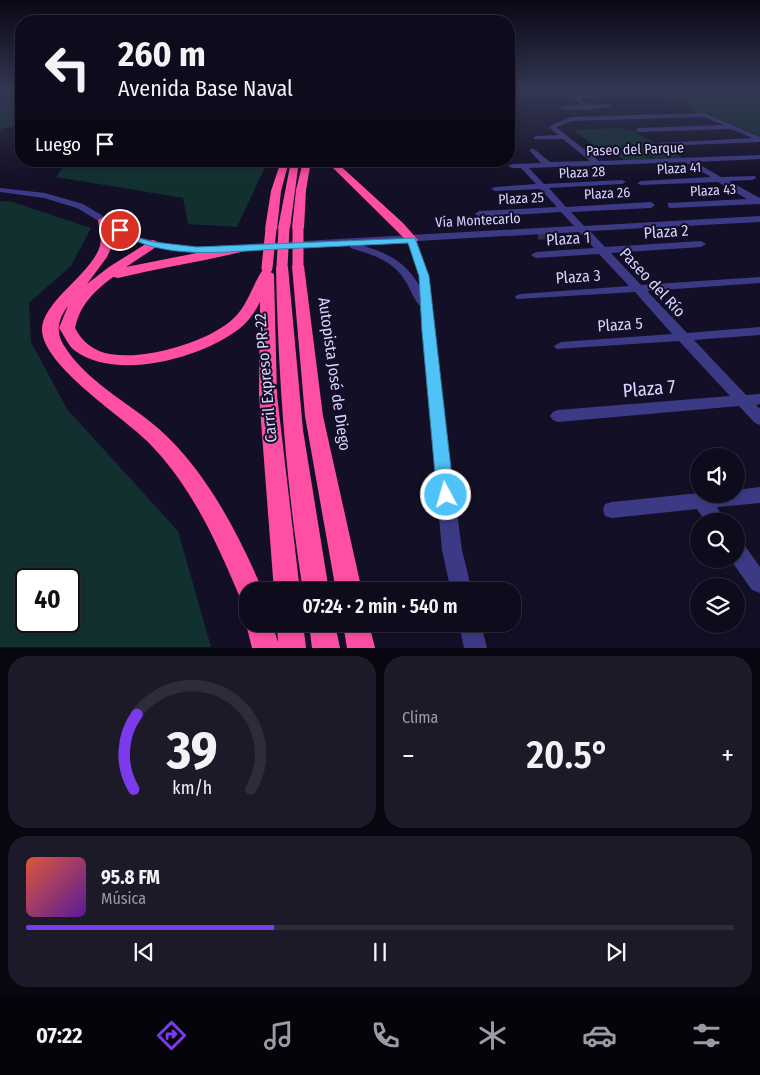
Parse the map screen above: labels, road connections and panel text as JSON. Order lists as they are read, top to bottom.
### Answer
{
  "streets": {
    "highway": ["Autopista José de Diego", "Carril Expreso PR-22"],
    "street": [
      "Paseo del Parque",
      "Plaza 41",
      "Plaza 28",
      "Plaza 43",
      "Plaza 26",
      "Plaza 25",
      "Vía Montecarlo",
      "Plaza 2",
      "Plaza 1",
      "Plaza 3",
      "Paseo del Río",
      "Plaza 5",
      "Plaza 7"
    ]
  },
  "crossings": [
    ["Paseo del Parque", "Paseo del Río"],
    ["Plaza 28", "Paseo del Río"],
    ["Plaza 26", "Plaza 25"],
    ["Plaza 26", "Paseo del Río"],
    ["Plaza 25", "Paseo del Río"],
    ["Vía Montecarlo", "Paseo del Río"],
    ["Plaza 2", "Plaza 1"],
    ["Plaza 2", "Paseo del Río"],
    ["Plaza 1", "Paseo del Río"],
    ["Plaza 3", "Paseo del Río"],
    ["Paseo del Río", "Plaza 5"],
    ["Paseo del Río", "Plaza 7"],
    ["Autopista José de Diego", "Carril Expreso PR-22"]
  ],
  "page": {
    "turn": ["260 m", "Avenida Base Naval"],
    "then": "Luego",
    "limit": "40",
    "trip": "07:24 · 2 min · 540 m",
    "tile": "Clima",
    "heat": ["−", "20.5°", "+"],
    "song": ["95.8 FM", "Música"],
    "tabs": "07:22",
    "gauge": ["39", "km/h"]
  }
}
